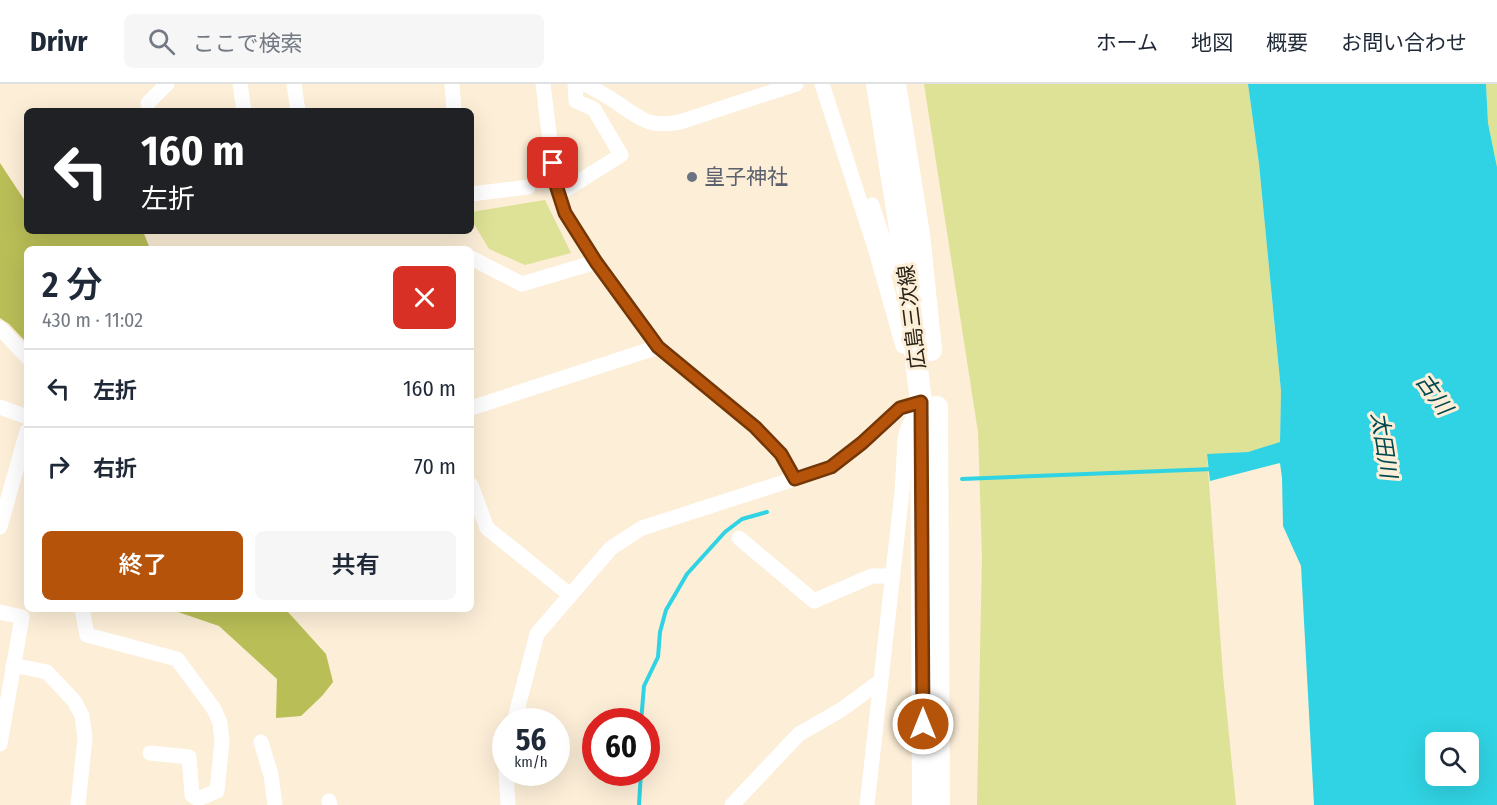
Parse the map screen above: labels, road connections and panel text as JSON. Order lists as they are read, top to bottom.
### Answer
{
  "streets": {
    "main road": ["広島三次線"]
  },
  "water": ["古川", "太田川"],
  "places": ["皇子神社"],
  "page": {
    "header": "Drivr",
    "search": "ここで検索",
    "nav": [
      "ホーム",
      "地図",
      "概要",
      "お問い合わせ"
    ],
    "turn": ["160 m", "左折"],
    "heading": ["2 分", "430 m · 11:02"],
    "list": [
      {
        "name": "左折",
        "value": "160 m"
      },
      {
        "name": "右折",
        "value": "70 m"
      }
    ],
    "buttons": ["終了", "共有"],
    "speed": "56 km/h",
    "limit": "60"
  }
}
